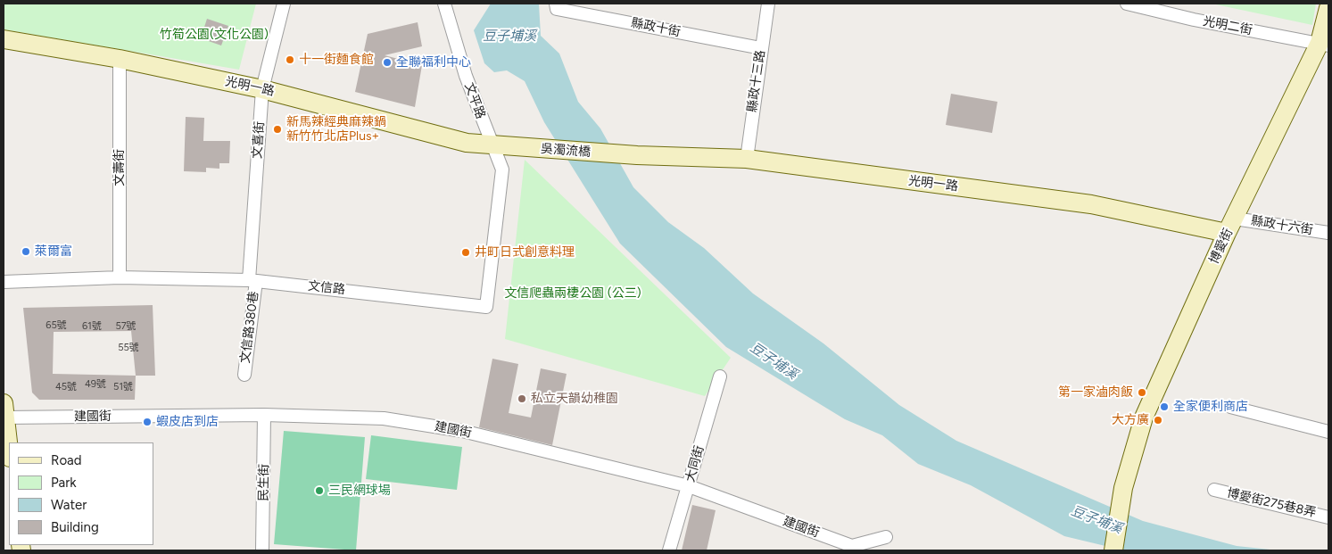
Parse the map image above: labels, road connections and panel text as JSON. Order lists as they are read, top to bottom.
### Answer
{
  "streets": {
    "street": [
      "光明二街",
      "縣政十街",
      "縣政十三路",
      "光明一路",
      "文平路",
      "文喜街",
      "吳濁流橋",
      "文壽街",
      "縣政十六街",
      "博愛街",
      "文信路",
      "文信路380巷",
      "建國街",
      "大同街",
      "民生街",
      "博愛街275巷8弄"
    ]
  },
  "crossings": [
    ["光明二街", "博愛街"],
    ["縣政十街", "縣政十三路"],
    ["縣政十三路", "光明一路"],
    ["光明一路", "文平路"],
    ["光明一路", "文喜街"],
    ["光明一路", "吳濁流橋"],
    ["光明一路", "文壽街"],
    ["光明一路", "縣政十六街"],
    ["光明一路", "博愛街"],
    ["光明一路", "文信路"],
    ["文平路", "吳濁流橋"],
    ["文平路", "文信路"],
    ["文喜街", "文信路"],
    ["文喜街", "文信路380巷"],
    ["吳濁流橋", "文信路"],
    ["文壽街", "文信路"],
    ["縣政十六街", "博愛街"],
    ["文信路", "文信路380巷"],
    ["建國街", "大同街"],
    ["建國街", "民生街"]
  ],
  "water": ["豆子埔溪"],
  "parks": ["竹筍公園(文化公園)", "文信爬蟲兩棲公園 (公三)"],
  "places": [
    "十一街麵食館",
    "全聯福利中心",
    "新馬辣經典麻辣鍋 新竹竹北店Plus+",
    "萊爾富",
    "井町日式創意料理",
    "第一家滷肉飯",
    "私立天韻幼稚園",
    "全家便利商店",
    "大方廣",
    "蝦皮店到店",
    "三民網球場"
  ],
  "house_numbers": [
    "65號",
    "61號",
    "57號",
    "55號",
    "49號",
    "45號",
    "51號"
  ],
  "legend": [
    "Road",
    "Park",
    "Water",
    "Building"
  ]
}
